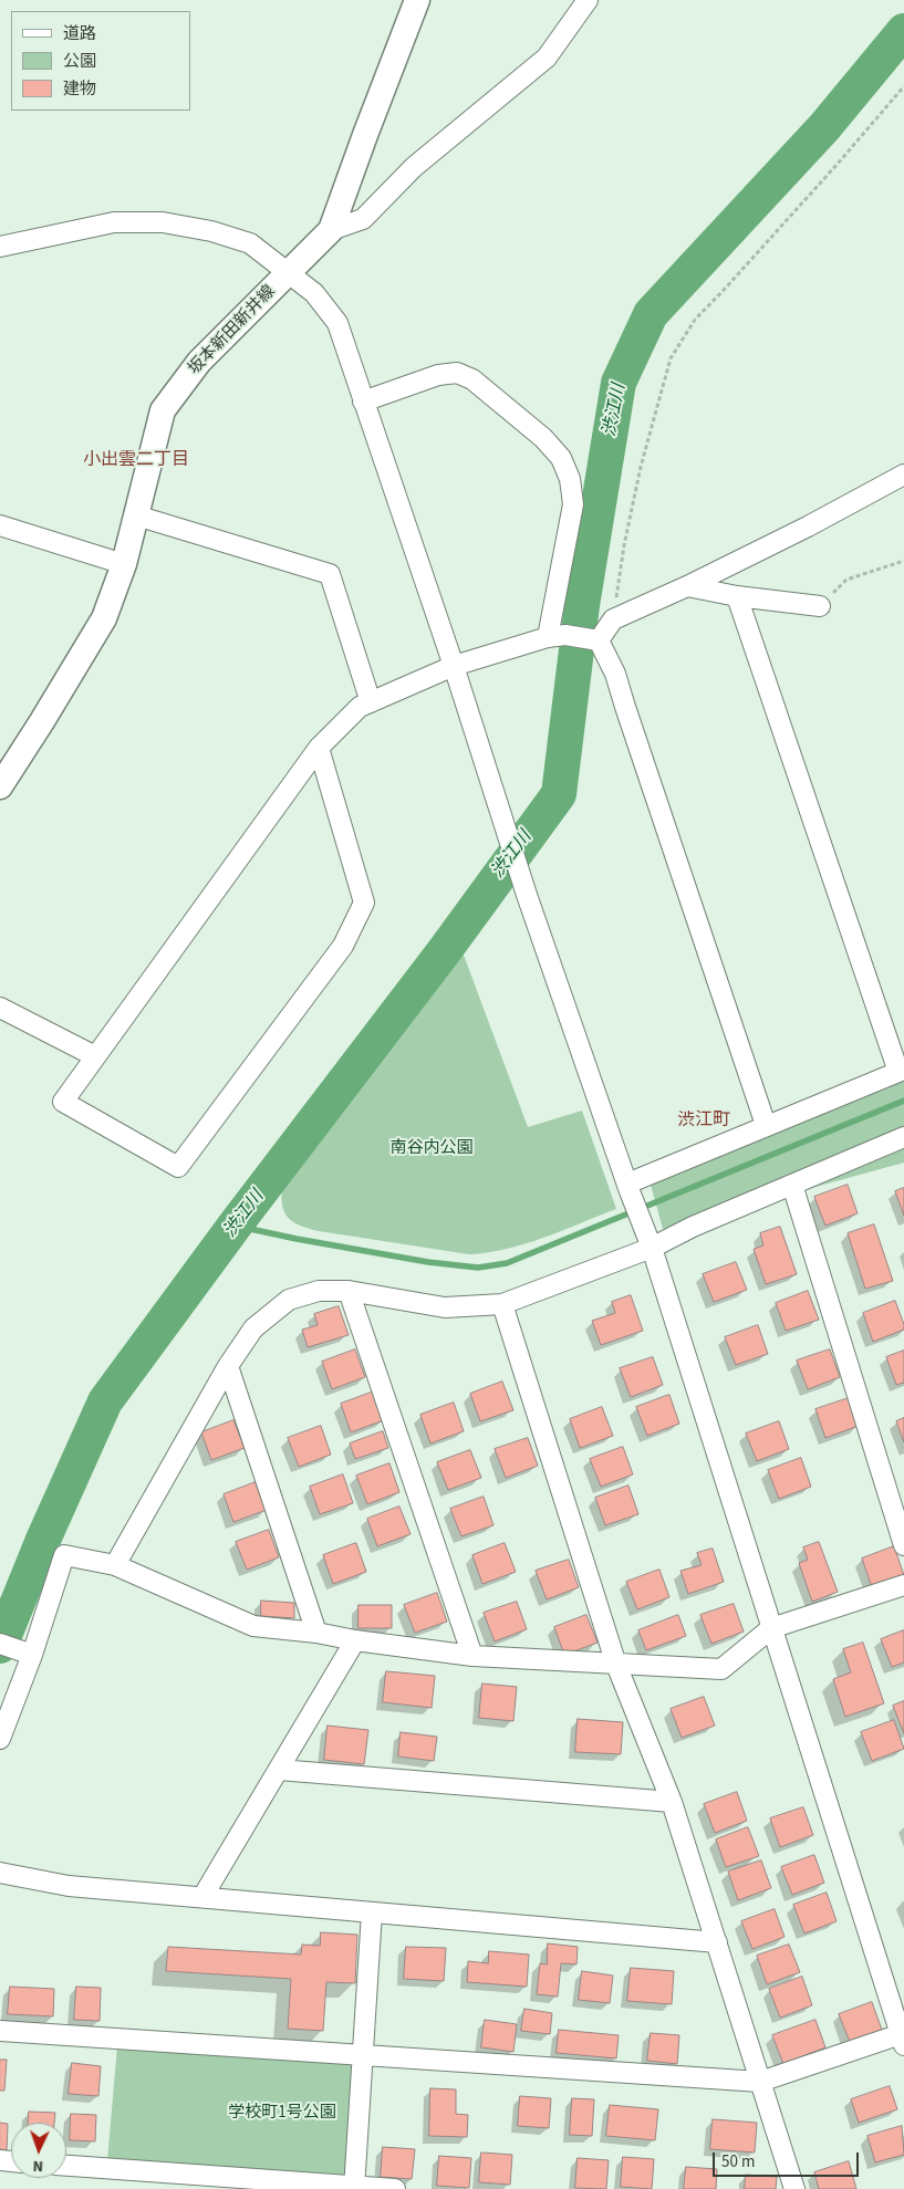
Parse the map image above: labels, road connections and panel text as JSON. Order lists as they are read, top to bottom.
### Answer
{
  "streets": {
    "main road": ["坂本新田新井線"]
  },
  "districts": ["小出雲二丁目", "渋江町"],
  "water": ["渋江川"],
  "parks": ["南谷内公園", "学校町1号公園"],
  "legend": ["道路", "公園", "建物"],
  "scale_bar": "50 m",
  "north": "bottom"
}
